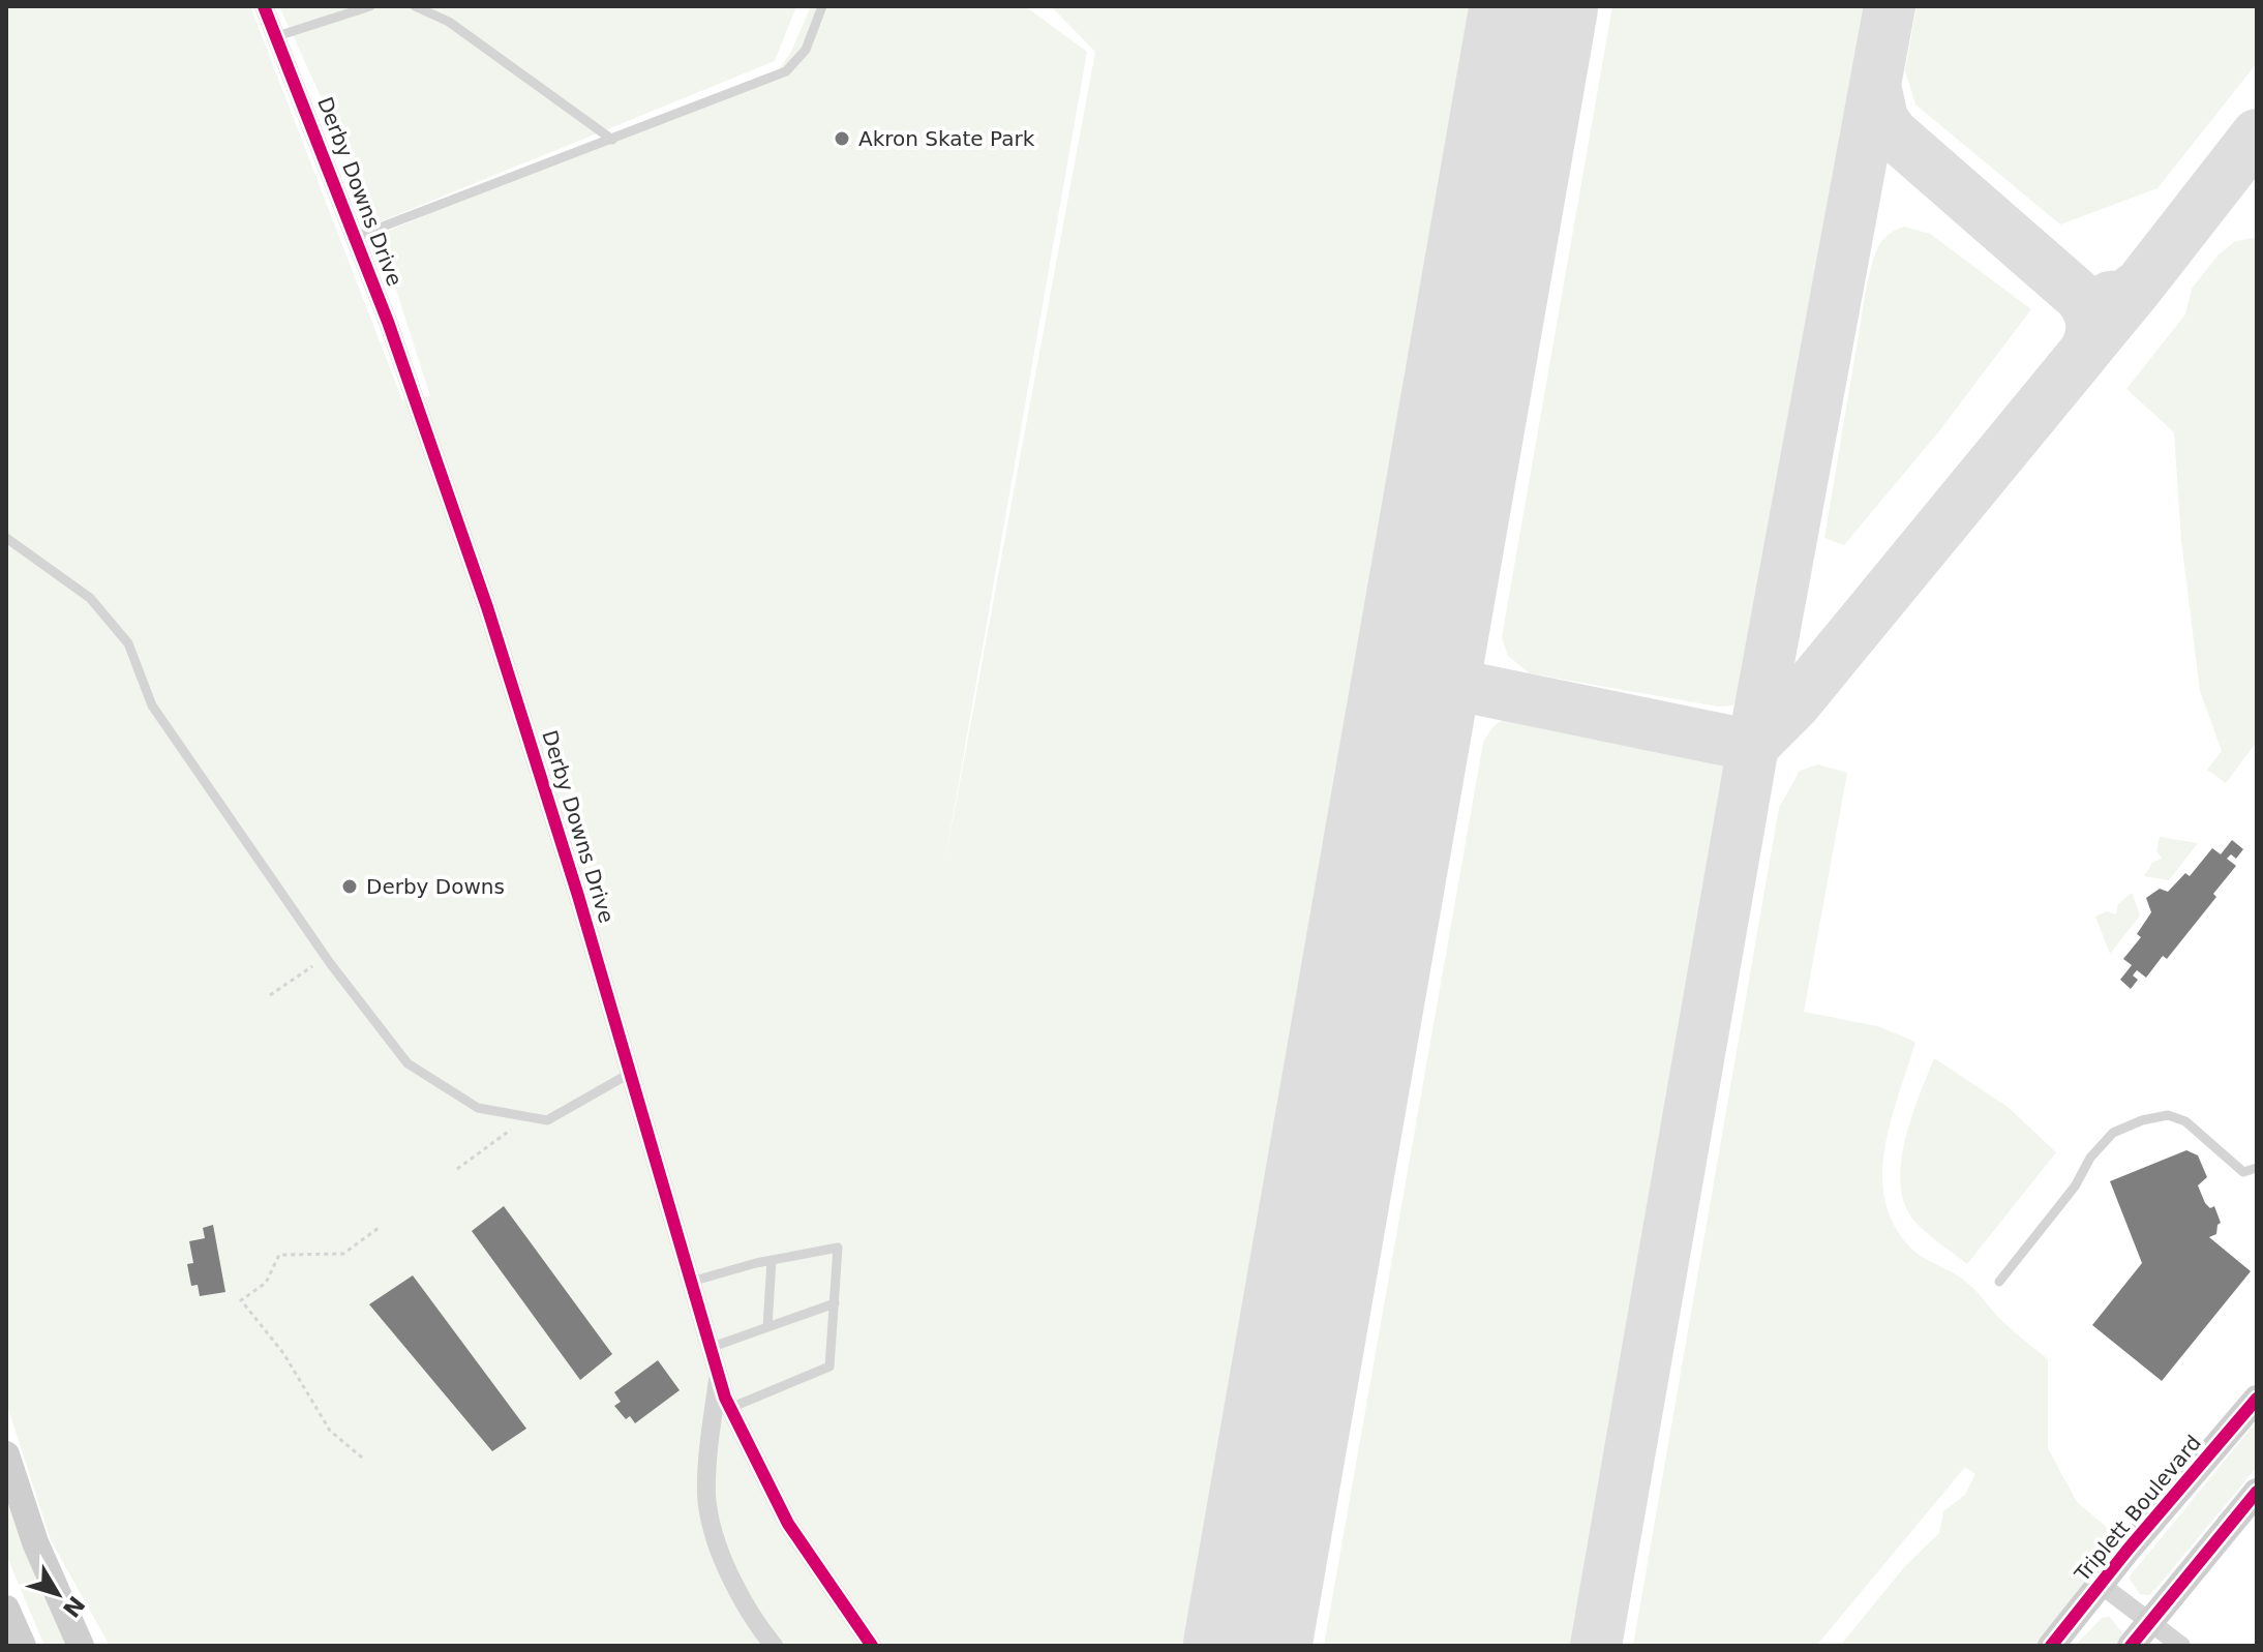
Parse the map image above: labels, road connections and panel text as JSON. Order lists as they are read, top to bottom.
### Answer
{
  "streets": {
    "main road": ["Triplett Boulevard"],
    "street": ["Derby Downs Drive"]
  },
  "places": ["Akron Skate Park", "Derby Downs"],
  "north": "bottom right"
}
